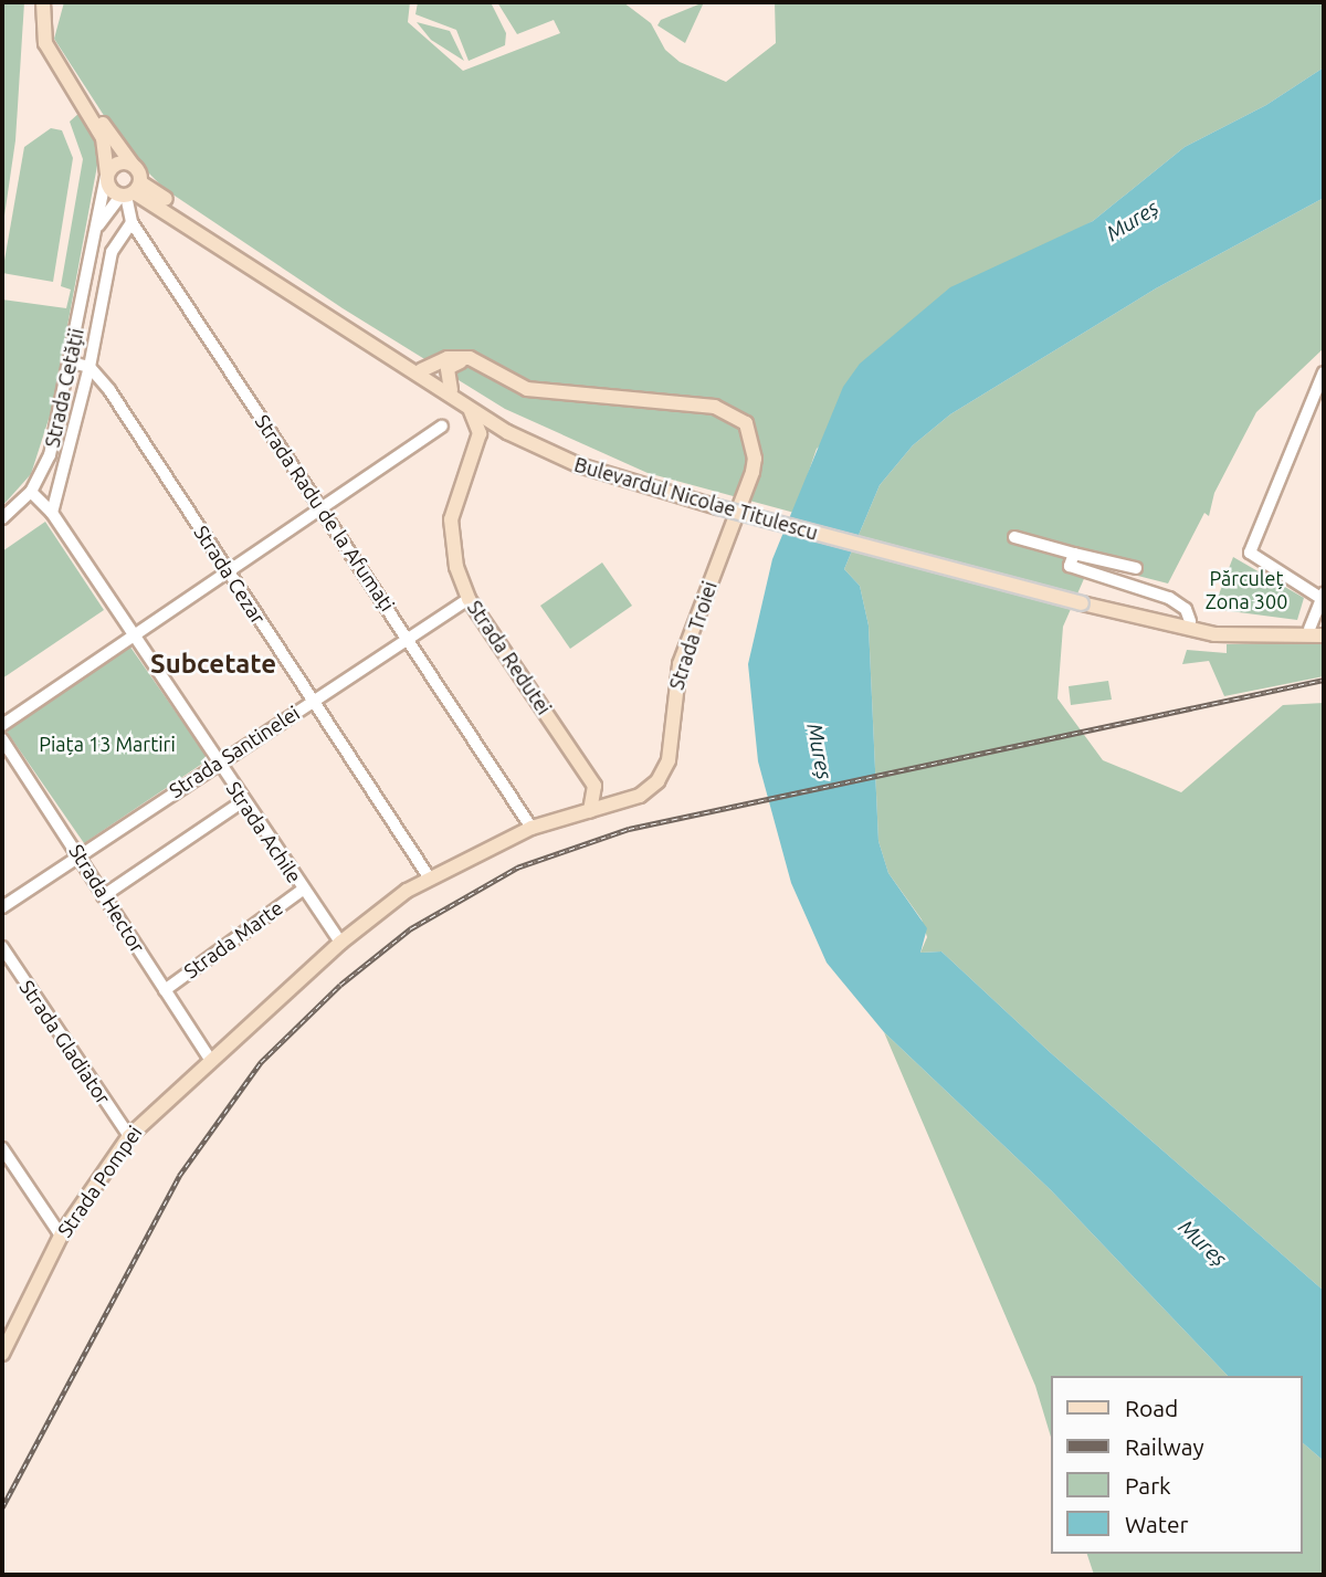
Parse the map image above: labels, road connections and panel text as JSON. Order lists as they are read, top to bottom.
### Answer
{
  "streets": {
    "main road": [
      "Strada Cetății",
      "Bulevardul Nicolae Titulescu",
      "Strada Troiei",
      "Strada Redutei",
      "Strada Pompei"
    ],
    "street": [
      "Strada Radu de la Afumați",
      "Strada Cezar",
      "Strada Santinelei",
      "Strada Achile",
      "Strada Hector",
      "Strada Marte",
      "Strada Gladiator"
    ]
  },
  "crossings": [
    ["Strada Cetății", "Bulevardul Nicolae Titulescu"],
    ["Strada Cetății", "Strada Radu de la Afumați"],
    ["Strada Cetății", "Strada Achile"],
    ["Bulevardul Nicolae Titulescu", "Strada Radu de la Afumați"],
    ["Strada Radu de la Afumați", "Strada Troiei"],
    ["Strada Radu de la Afumați", "Strada Santinelei"],
    ["Strada Cezar", "Strada Troiei"],
    ["Strada Cezar", "Strada Santinelei"],
    ["Strada Troiei", "Strada Redutei"],
    ["Strada Troiei", "Strada Achile"],
    ["Strada Troiei", "Strada Pompei"],
    ["Strada Redutei", "Strada Santinelei"],
    ["Strada Santinelei", "Strada Achile"],
    ["Strada Santinelei", "Strada Hector"],
    ["Strada Achile", "Strada Marte"],
    ["Strada Hector", "Strada Marte"],
    ["Strada Hector", "Strada Pompei"],
    ["Strada Gladiator", "Strada Pompei"]
  ],
  "districts": ["Subcetate"],
  "water": ["Mureș"],
  "parks": ["Părculeț Zona 300", "Piața 13 Martiri"],
  "legend": [
    "Road",
    "Railway",
    "Park",
    "Water"
  ]
}
